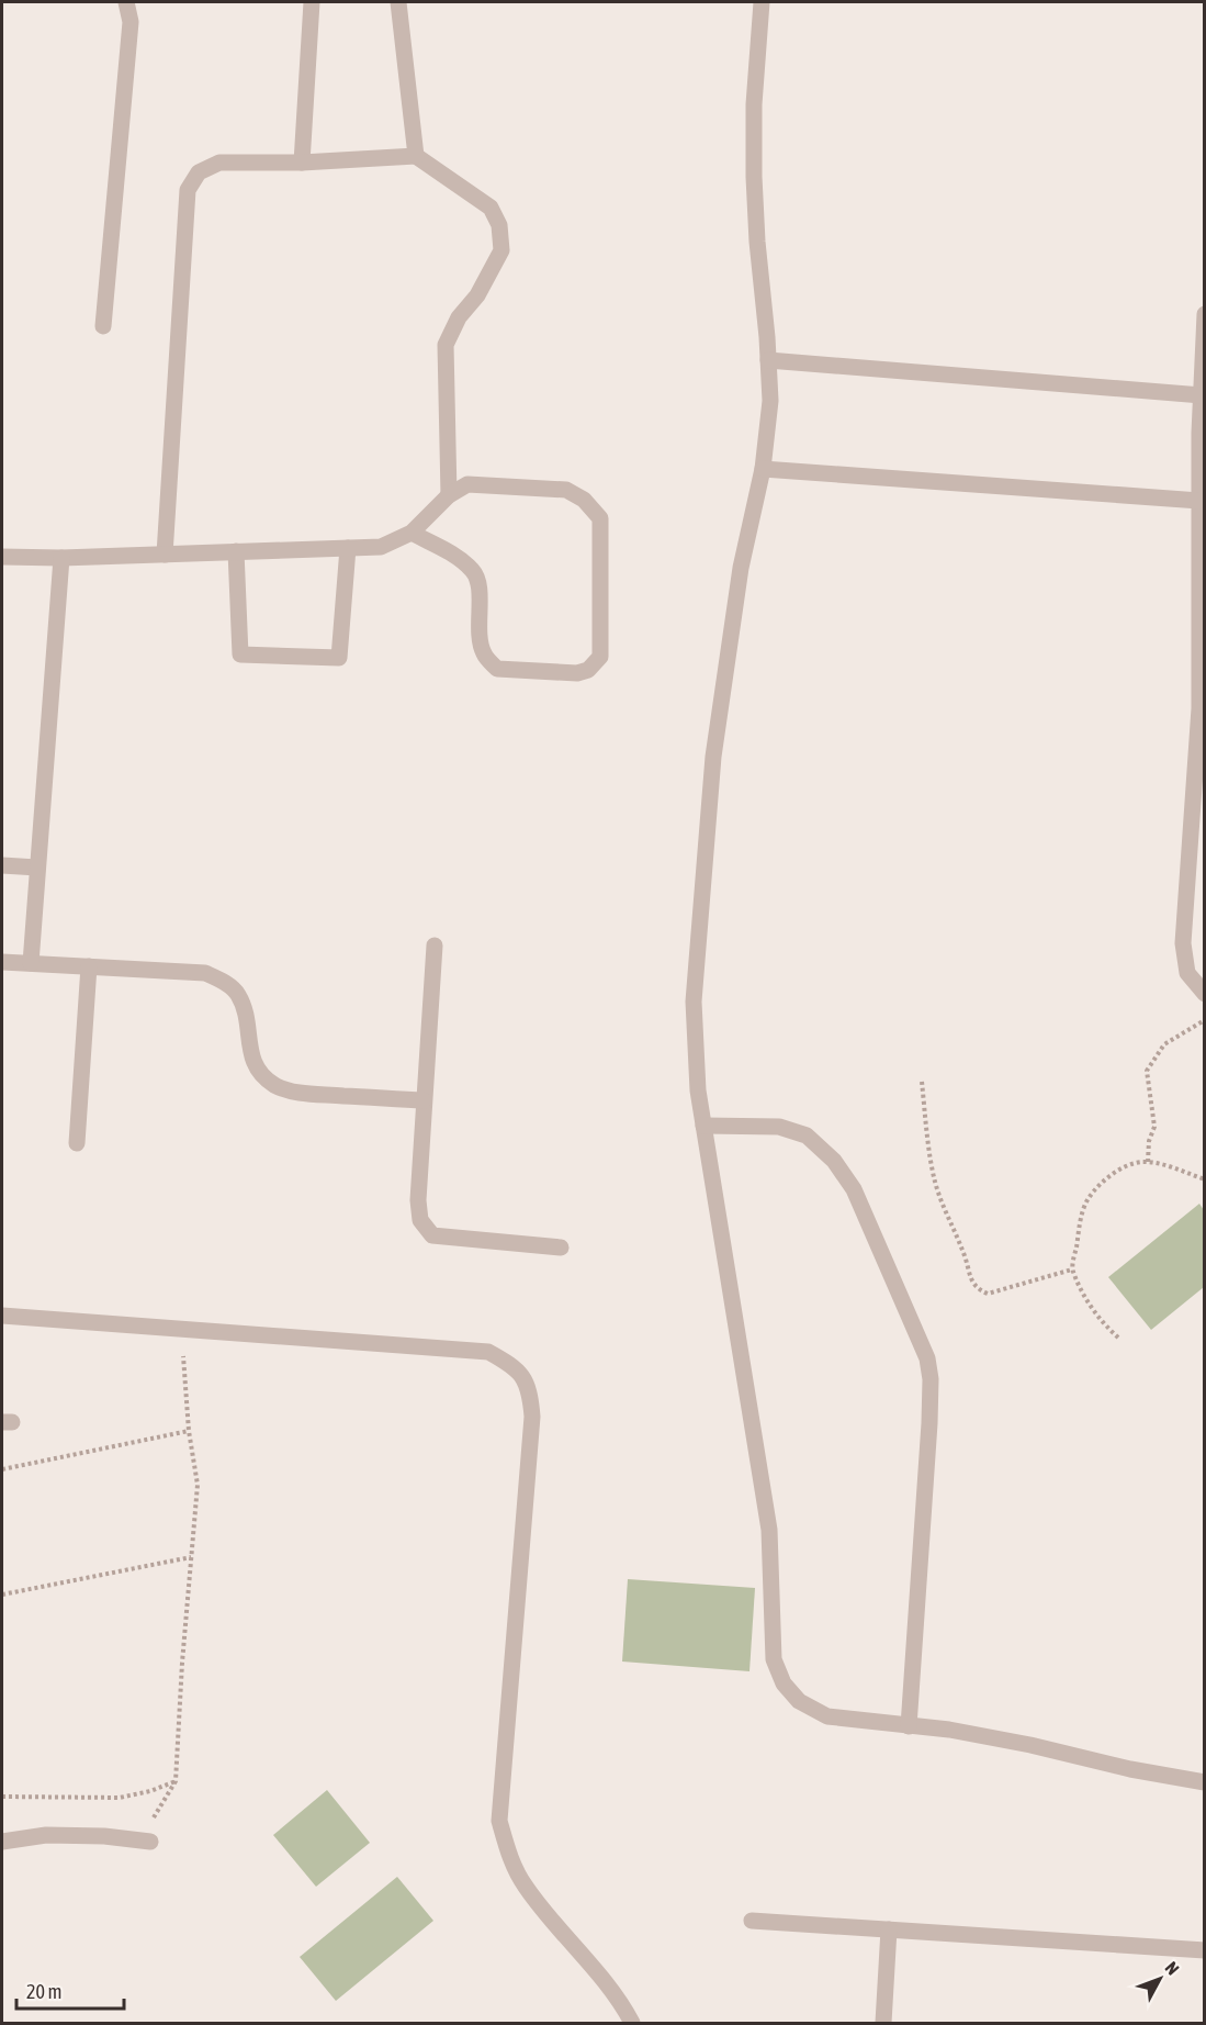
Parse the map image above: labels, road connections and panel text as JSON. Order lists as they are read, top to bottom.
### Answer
{
  "scale_bar": "20 m",
  "north": "top right"
}
